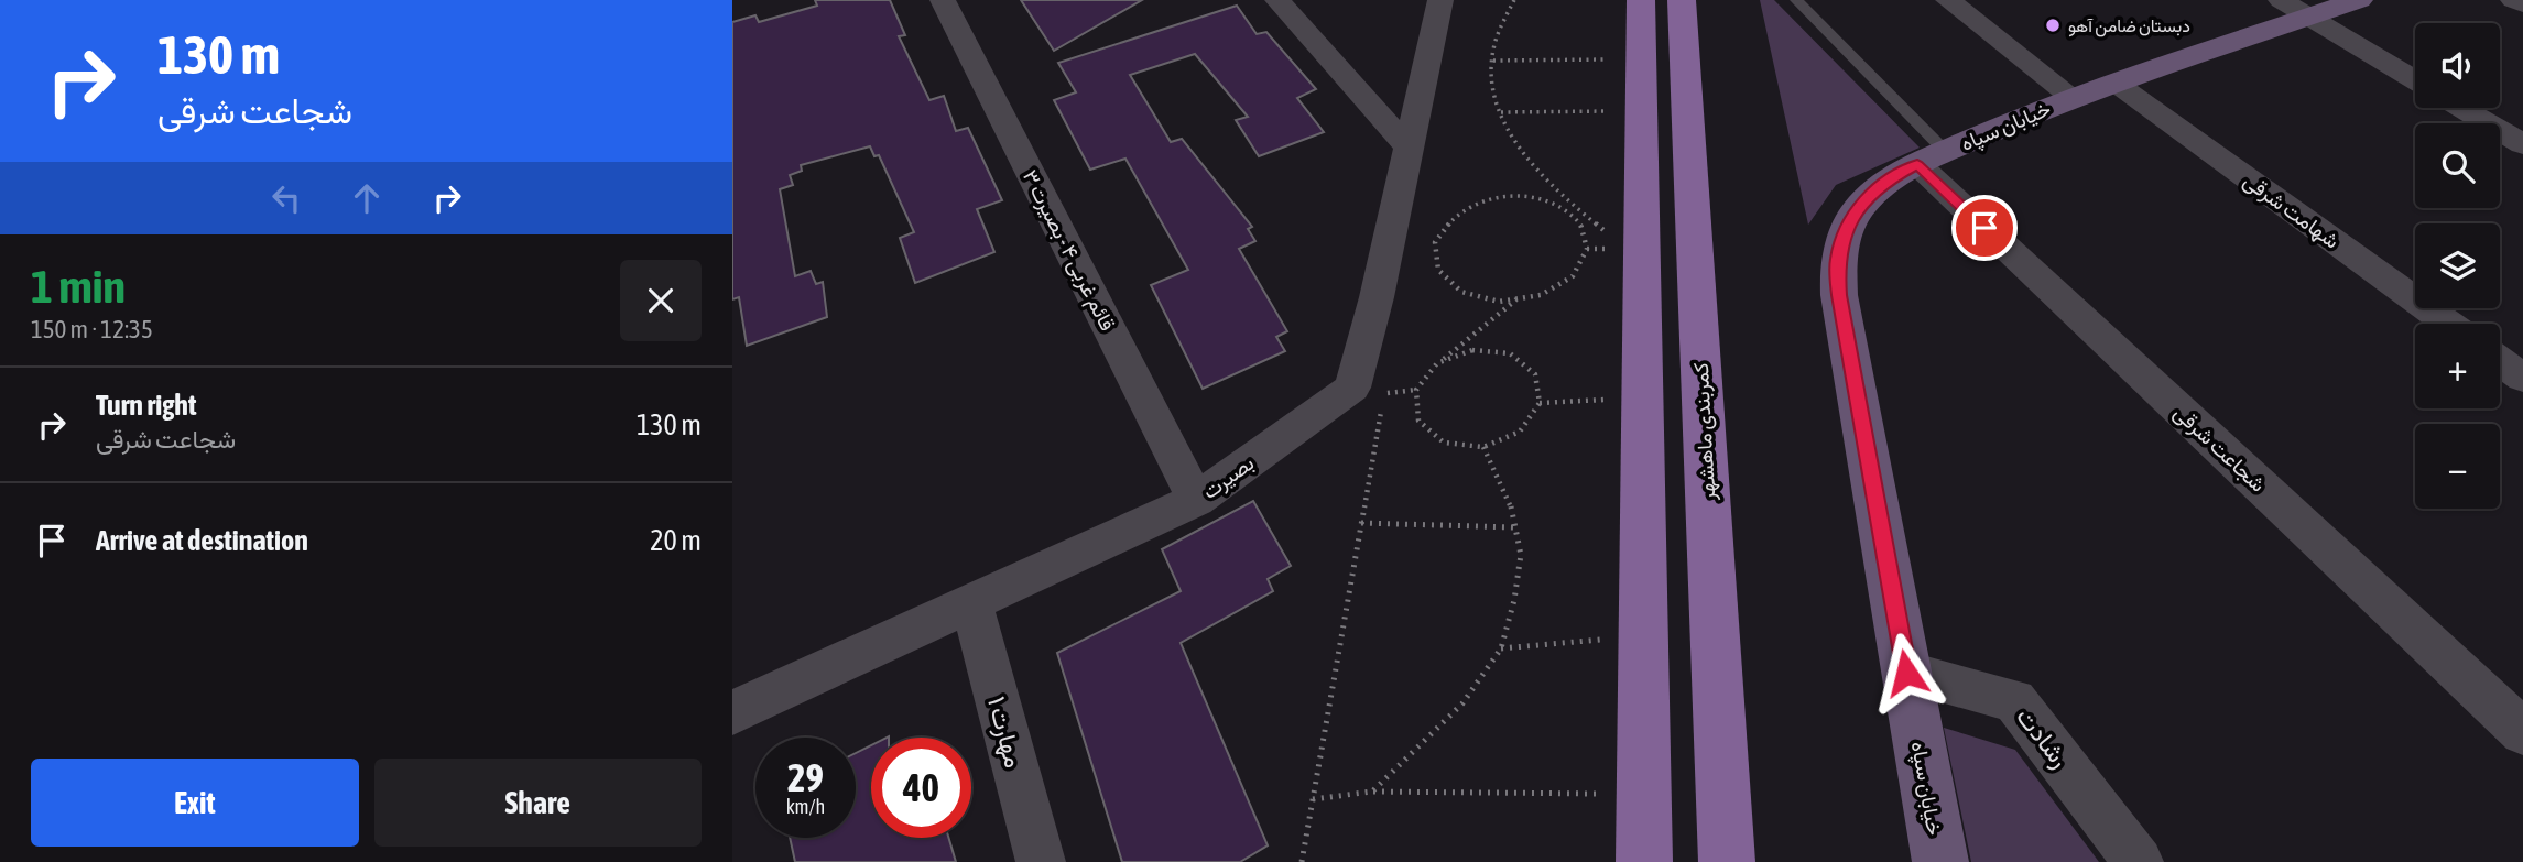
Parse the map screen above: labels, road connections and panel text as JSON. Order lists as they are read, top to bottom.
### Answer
{
  "streets": {
    "main road": ["کمربندی ماهشهر"],
    "street": [
      "خیابان سپاه",
      "شهامت شرقی",
      "قائم غربی ۴ - بصیرت ۳",
      "شجاعت شرقی",
      "بصیرت",
      "مهارت ۱",
      "رشادت"
    ]
  },
  "crossings": [
    ["خیابان سپاه", "شهامت شرقی"],
    ["خیابان سپاه", "شجاعت شرقی"],
    ["خیابان سپاه", "رشادت"],
    ["قائم غربی ۴ - بصیرت ۳", "بصیرت"],
    ["بصیرت", "مهارت ۱"]
  ],
  "places": ["دبستان ضامن آهو"],
  "page": {
    "turn": ["130 m", "شجاعت شرقی"],
    "map_buttons": ["+", "−"],
    "heading": ["1 min", "150 m · 12:35"],
    "list": [
      {
        "name": "Turn right",
        "note": "شجاعت شرقی",
        "value": "130 m"
      },
      {
        "name": "Arrive at destination",
        "value": "20 m"
      }
    ],
    "speed": "29 km/h",
    "limit": "40",
    "buttons": ["Exit", "Share"]
  }
}
